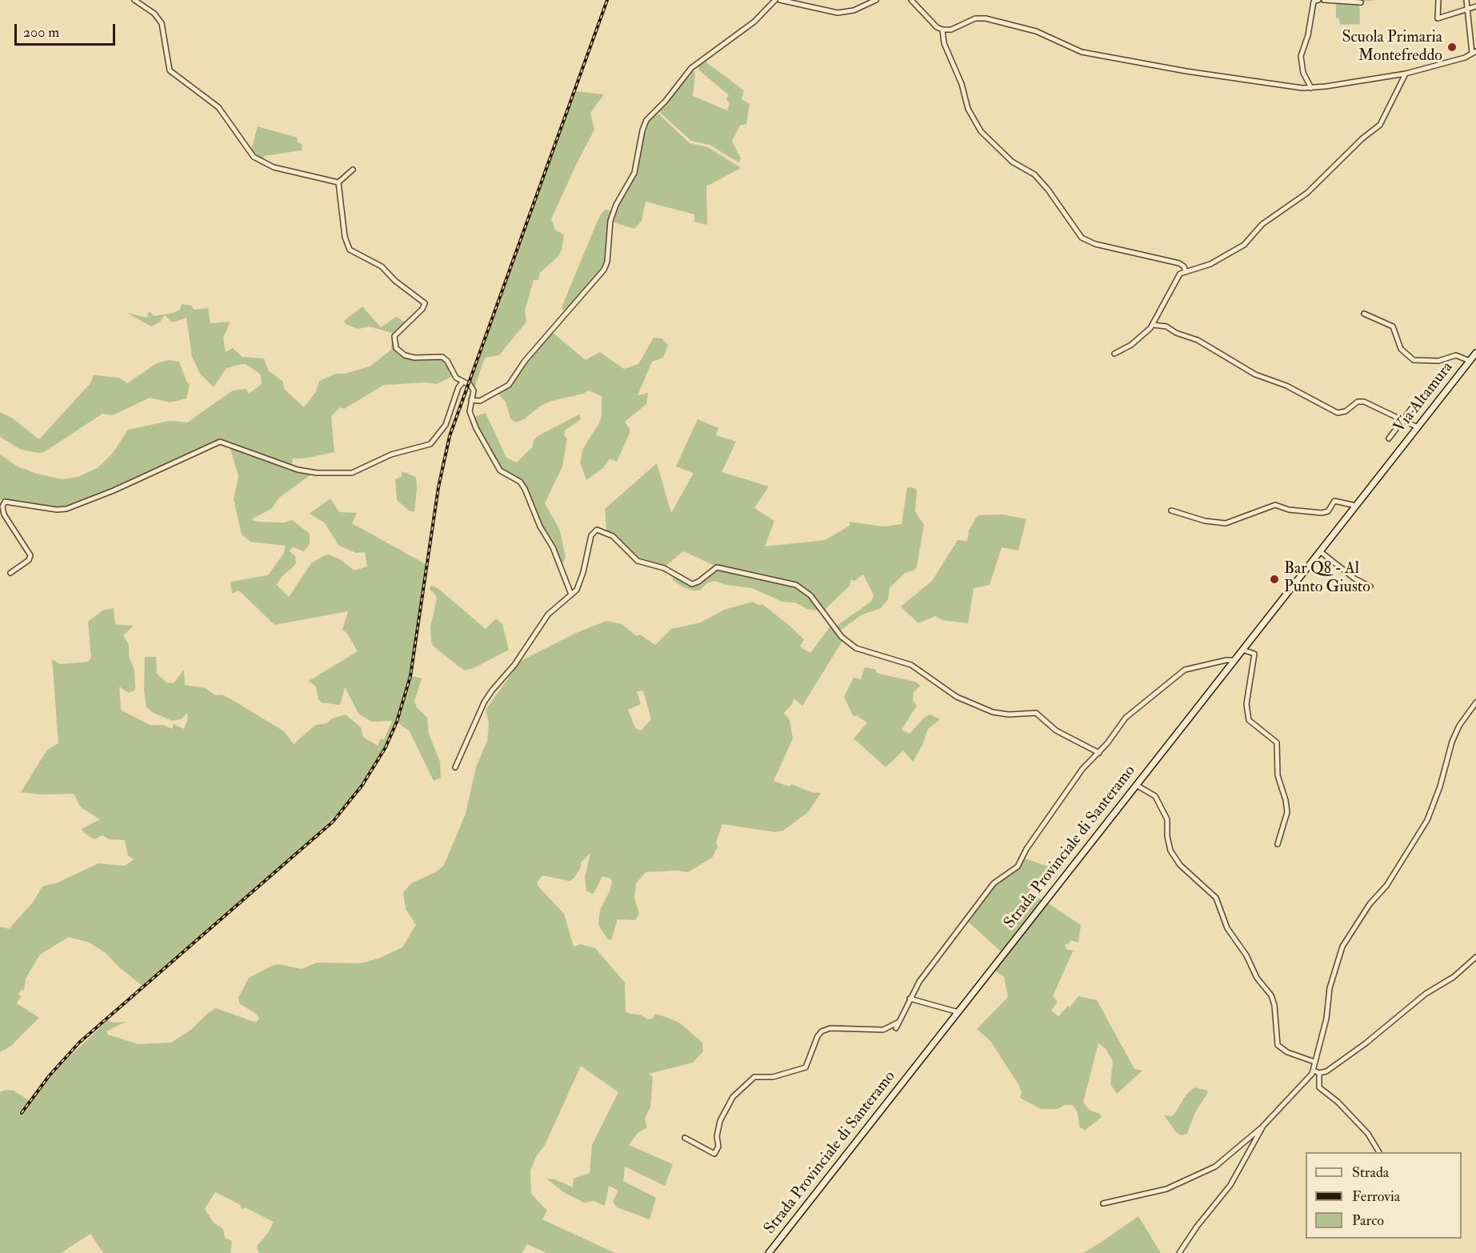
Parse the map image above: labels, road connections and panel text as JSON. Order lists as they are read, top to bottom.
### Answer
{
  "streets": {
    "main road": ["Via Altamura", "Strada Provinciale di Santeramo"]
  },
  "crossings": [
    ["Via Altamura", "Strada Provinciale di Santeramo"]
  ],
  "places": ["Scuola Primaria Montefreddo", "Bar Q8 - Al Punto Giusto"],
  "legend": ["Strada", "Ferrovia", "Parco"],
  "scale_bar": "200 m"
}
